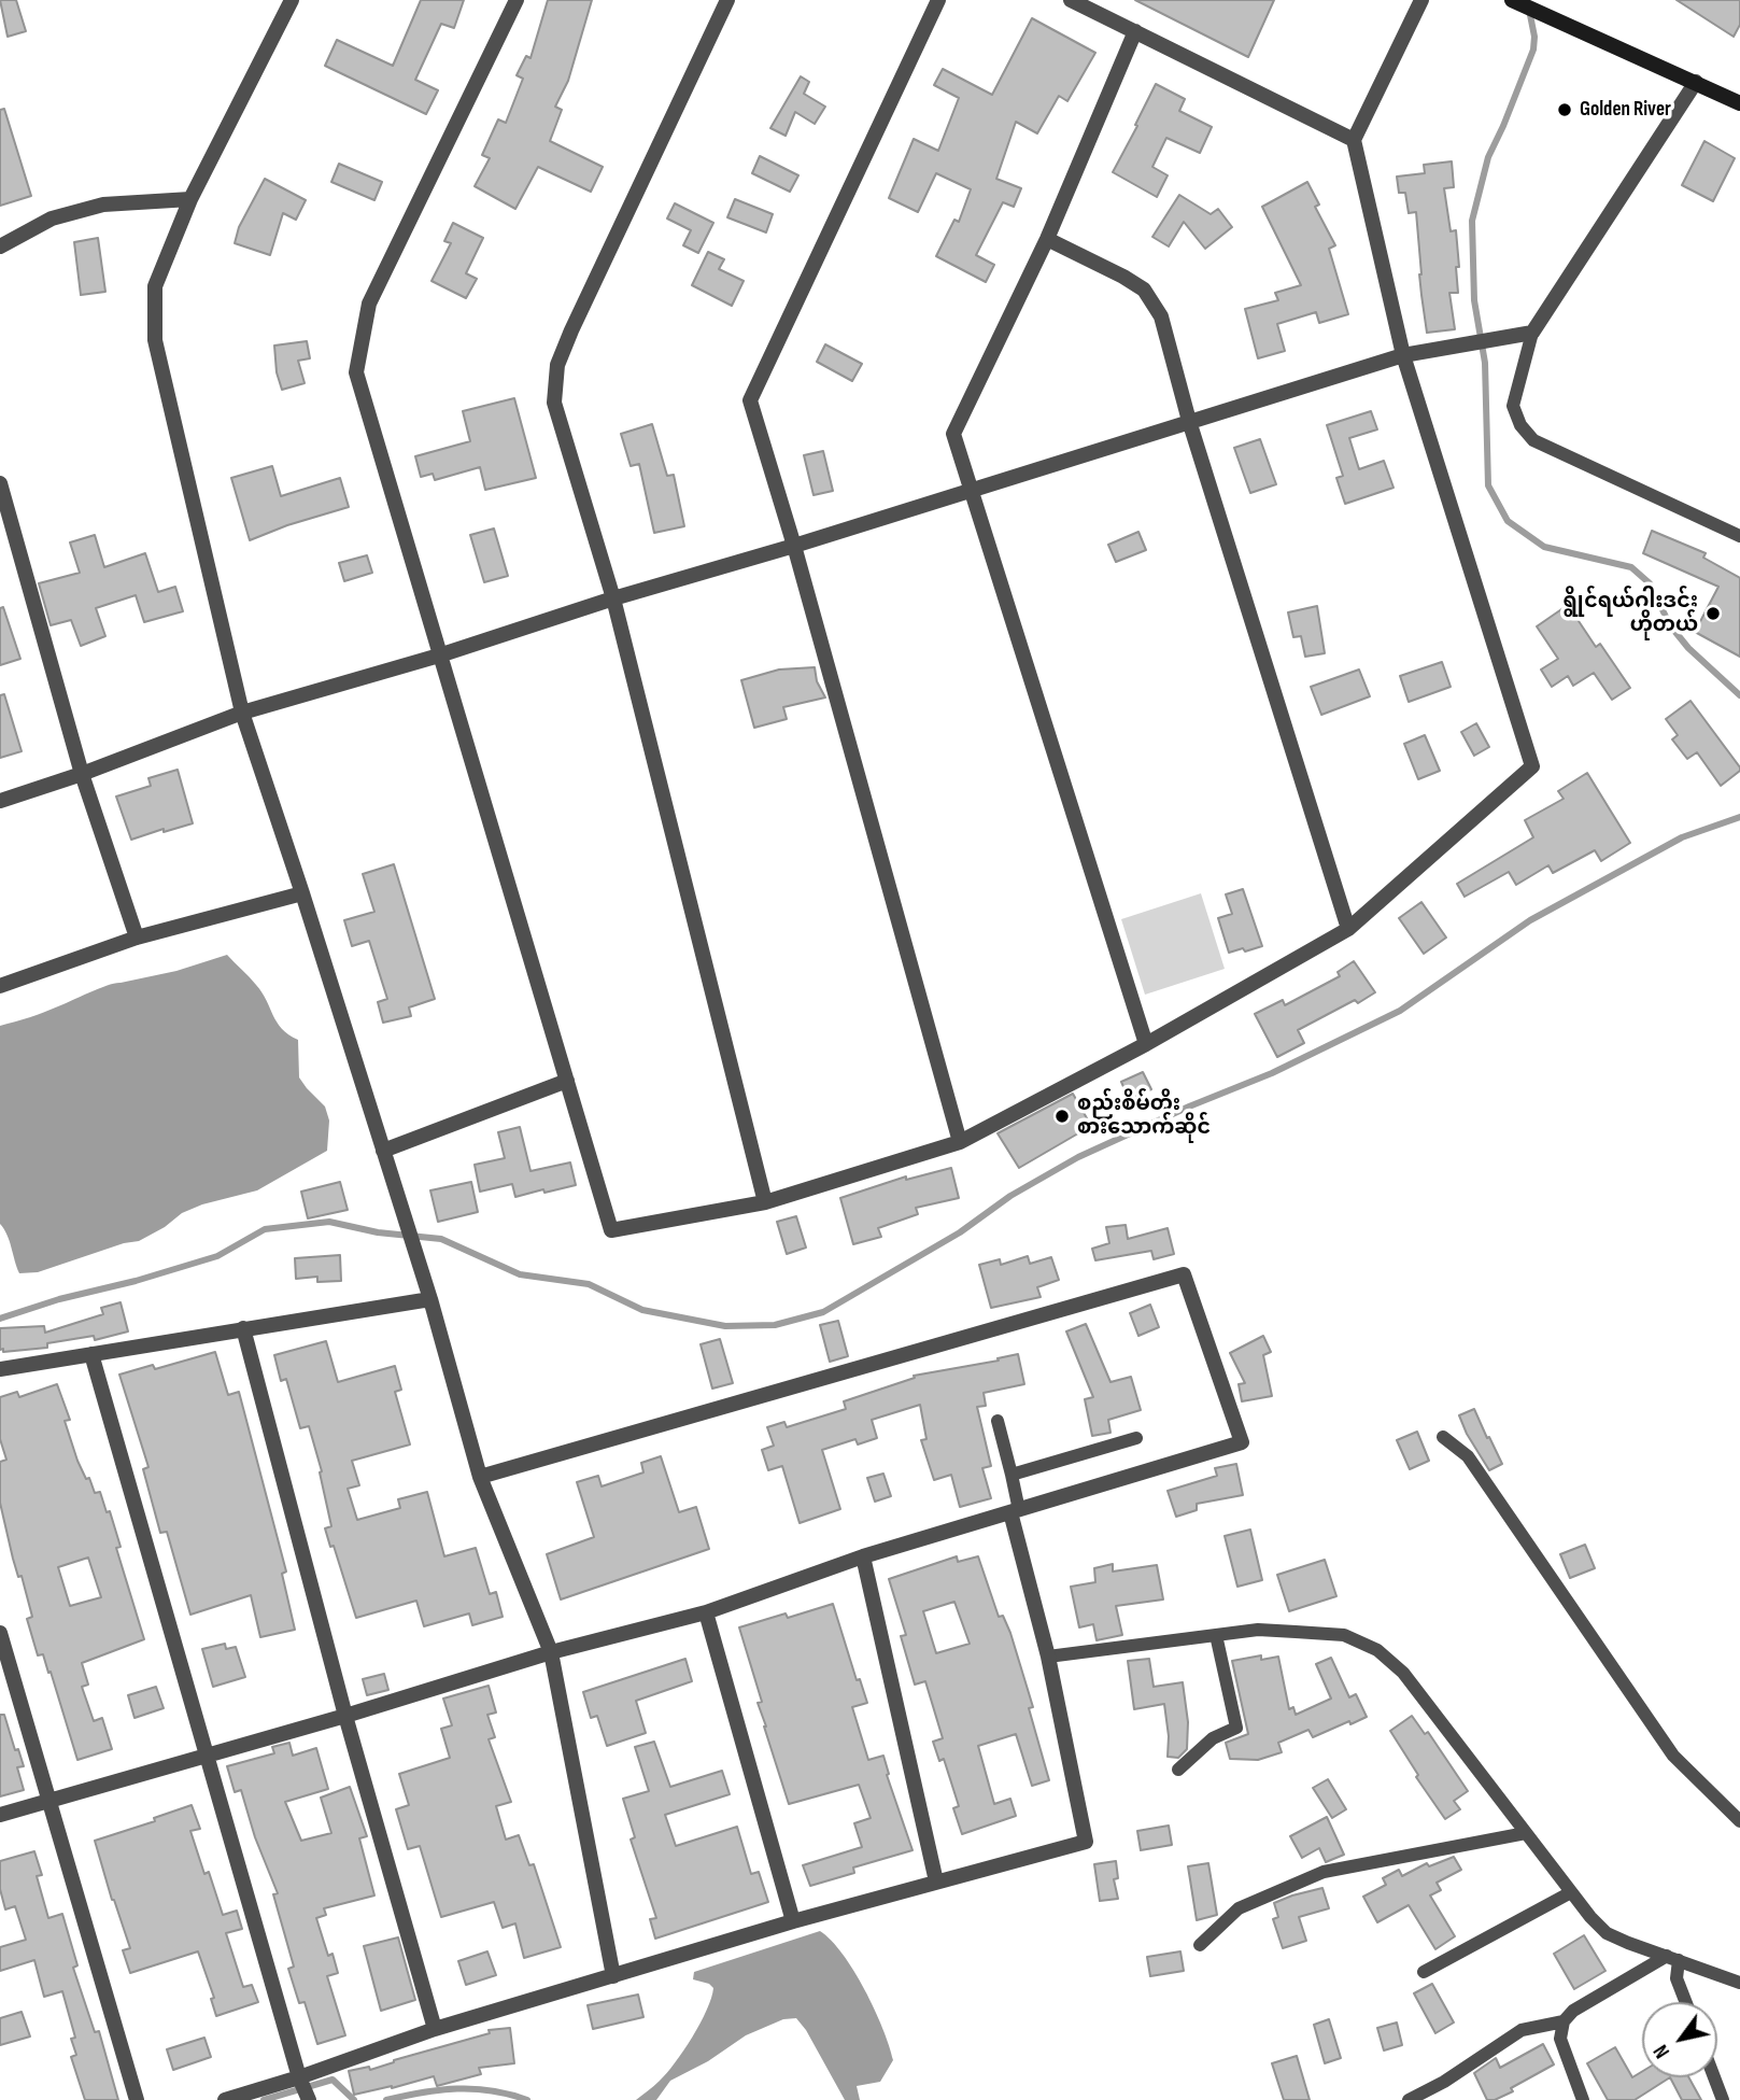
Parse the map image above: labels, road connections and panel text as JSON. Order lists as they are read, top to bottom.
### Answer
{
  "places": ["Golden River", "ရွိုင်ရယ်ဂါးဒင်း ဟိုတယ်", "စည်းစိမ်တိုး စားသောက်ဆိုင်"],
  "north": "bottom left"
}
